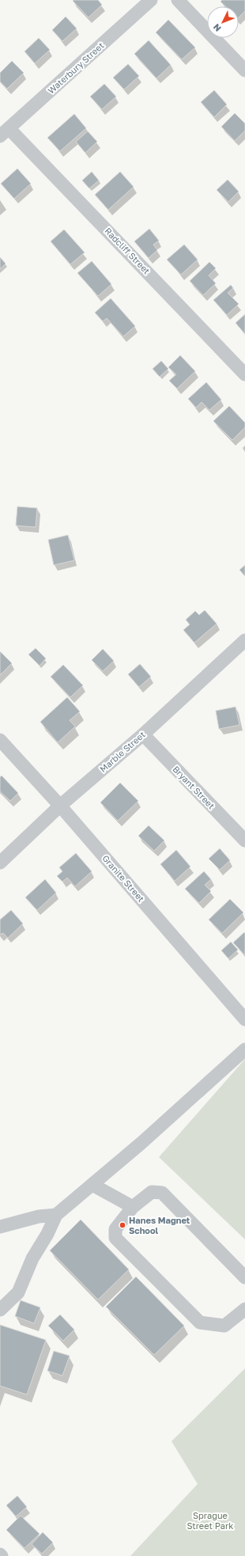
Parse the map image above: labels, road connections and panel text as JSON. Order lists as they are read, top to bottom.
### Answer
{
  "streets": {
    "street": [
      "Waterbury Street",
      "Radcliff Street",
      "Marble Street",
      "Bryant Street",
      "Granite Street"
    ]
  },
  "crossings": [
    ["Waterbury Street", "Radcliff Street"],
    ["Marble Street", "Bryant Street"],
    ["Marble Street", "Granite Street"]
  ],
  "parks": ["Sprague Street Park"],
  "places": ["Hanes Magnet School"],
  "north": "bottom left"
}
